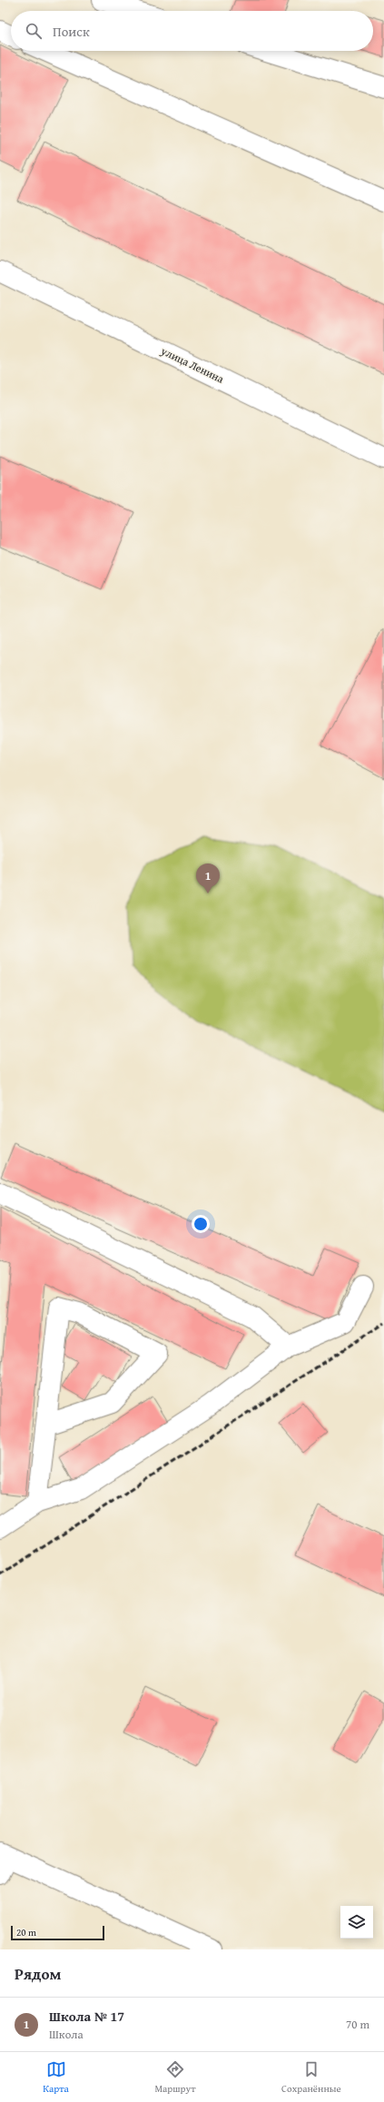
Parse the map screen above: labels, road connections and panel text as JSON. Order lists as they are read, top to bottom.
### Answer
{
  "streets": {
    "street": ["улица Ленина"]
  },
  "scale_bar": "20 m",
  "page": {
    "search": "Поиск",
    "pins": "1",
    "scale": "20 m",
    "heading": "Рядом",
    "list": [
      {
        "mark": "1",
        "name": "Школа № 17",
        "note": "Школа",
        "value": "70 m"
      }
    ],
    "nav": ["Карта", "Маршрут", "Сохранённые"]
  }
}
